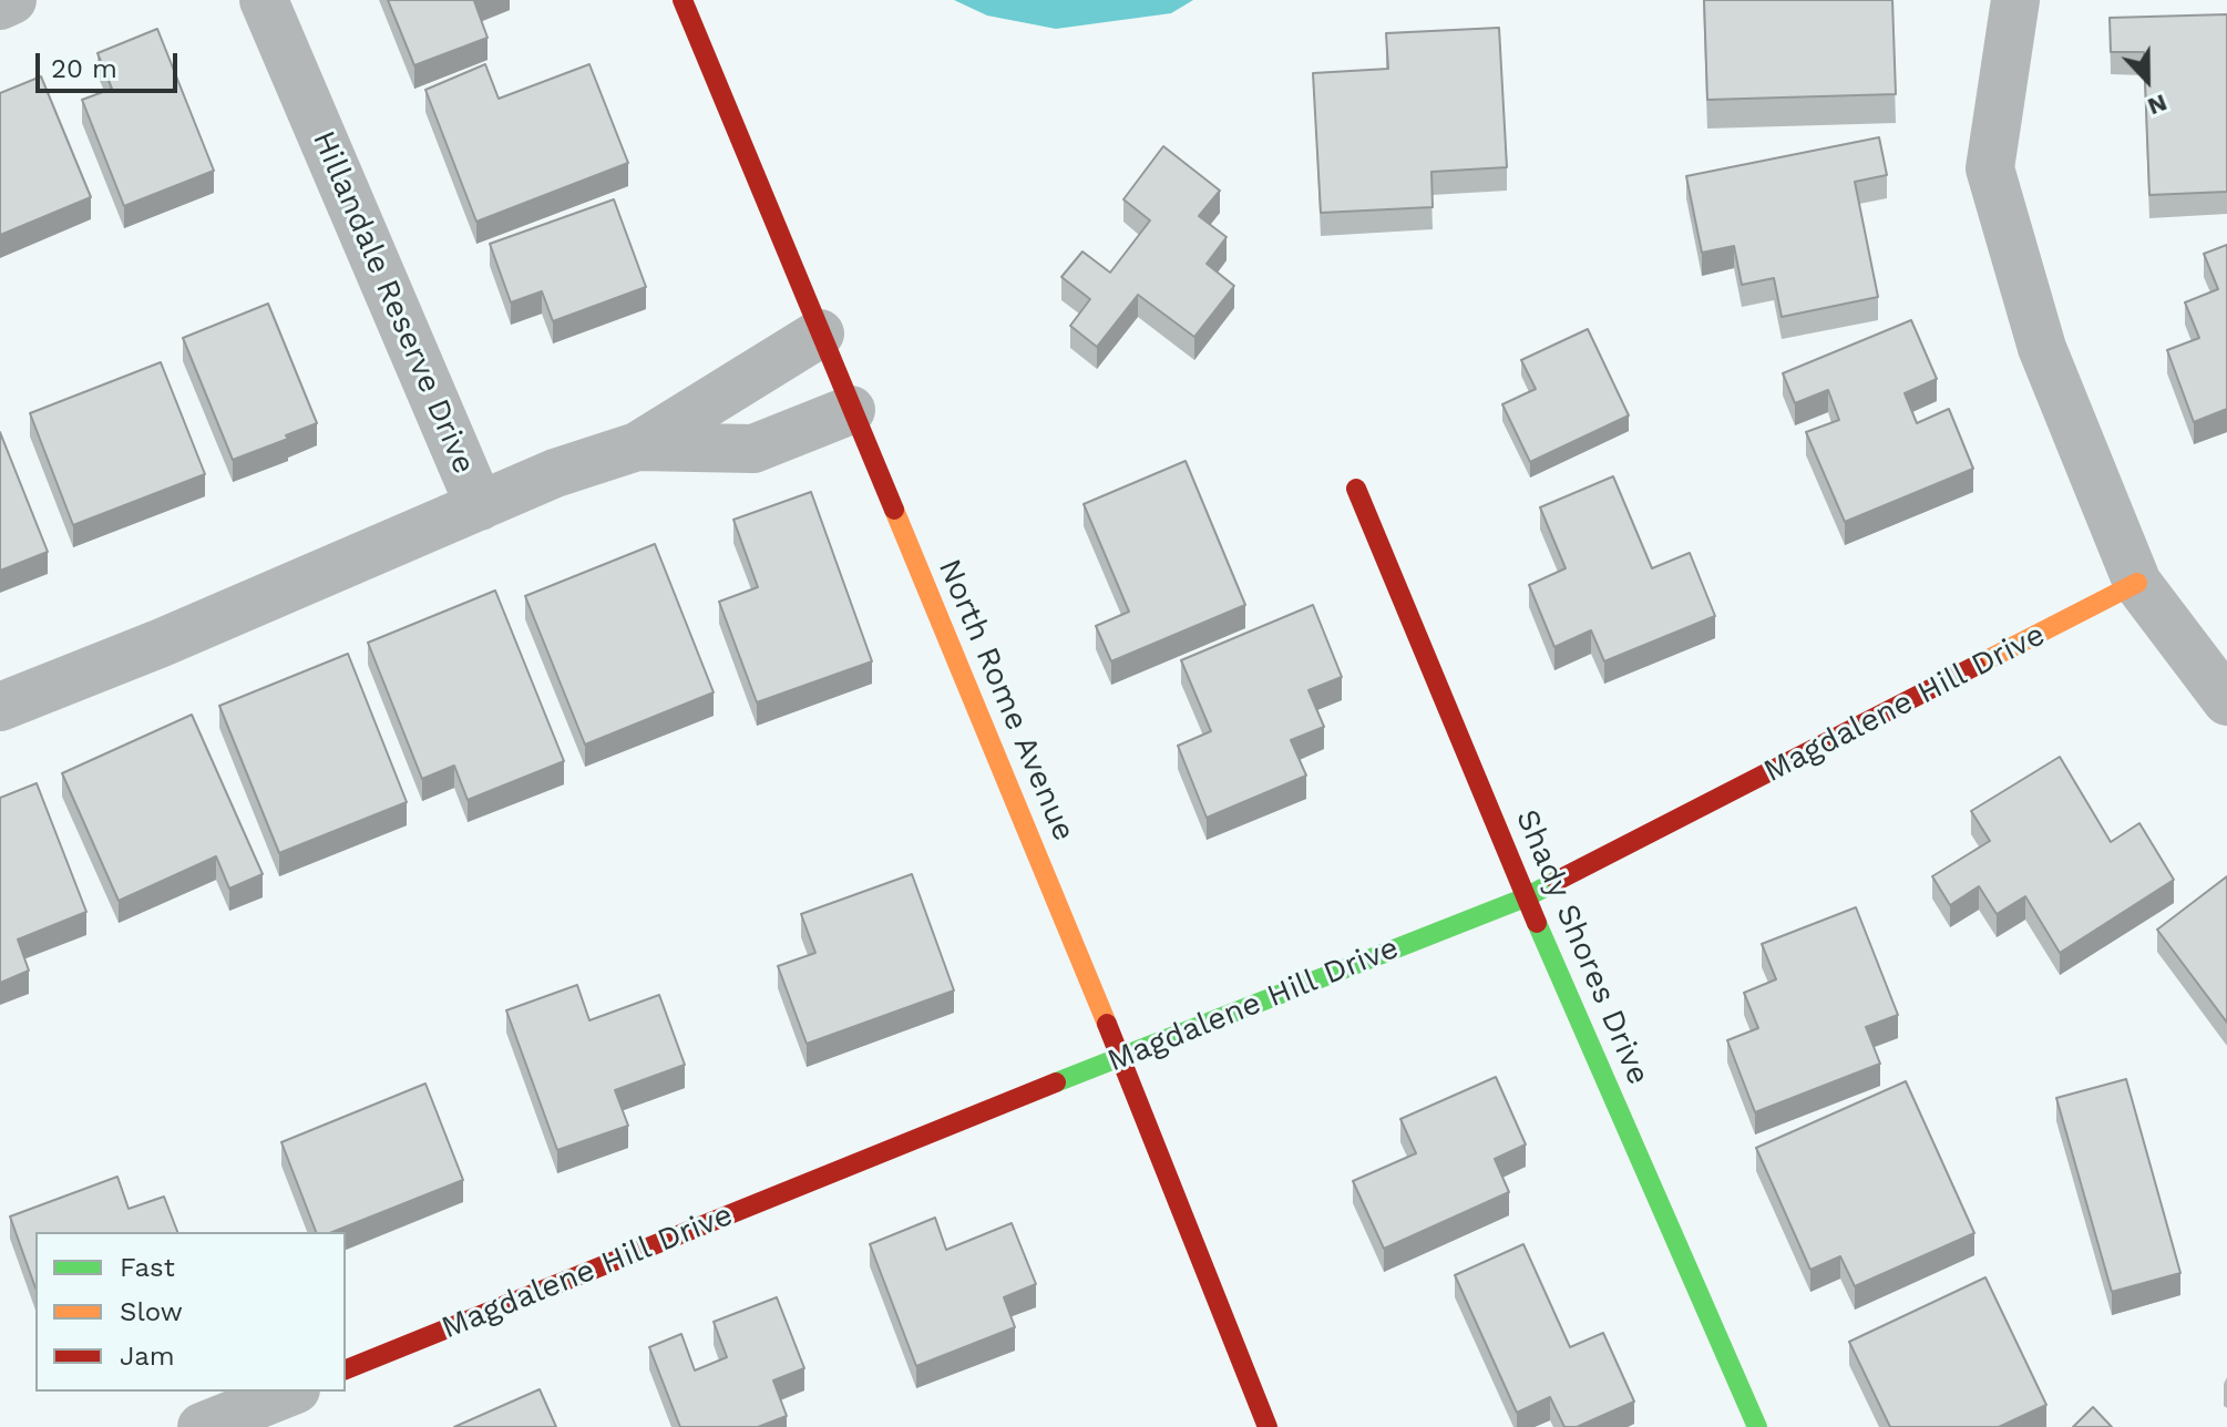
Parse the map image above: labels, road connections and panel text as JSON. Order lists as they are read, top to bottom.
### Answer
{
  "streets": {
    "street": [
      "Hillandale Reserve Drive",
      "North Rome Avenue",
      "Magdalene Hill Drive",
      "Shady Shores Drive"
    ]
  },
  "crossings": [
    ["Hillandale Reserve Drive", "North Rome Avenue"],
    ["North Rome Avenue", "Magdalene Hill Drive"],
    ["Magdalene Hill Drive", "Shady Shores Drive"]
  ],
  "legend": ["Fast", "Slow", "Jam"],
  "scale_bar": "20 m",
  "north": "bottom"
}
